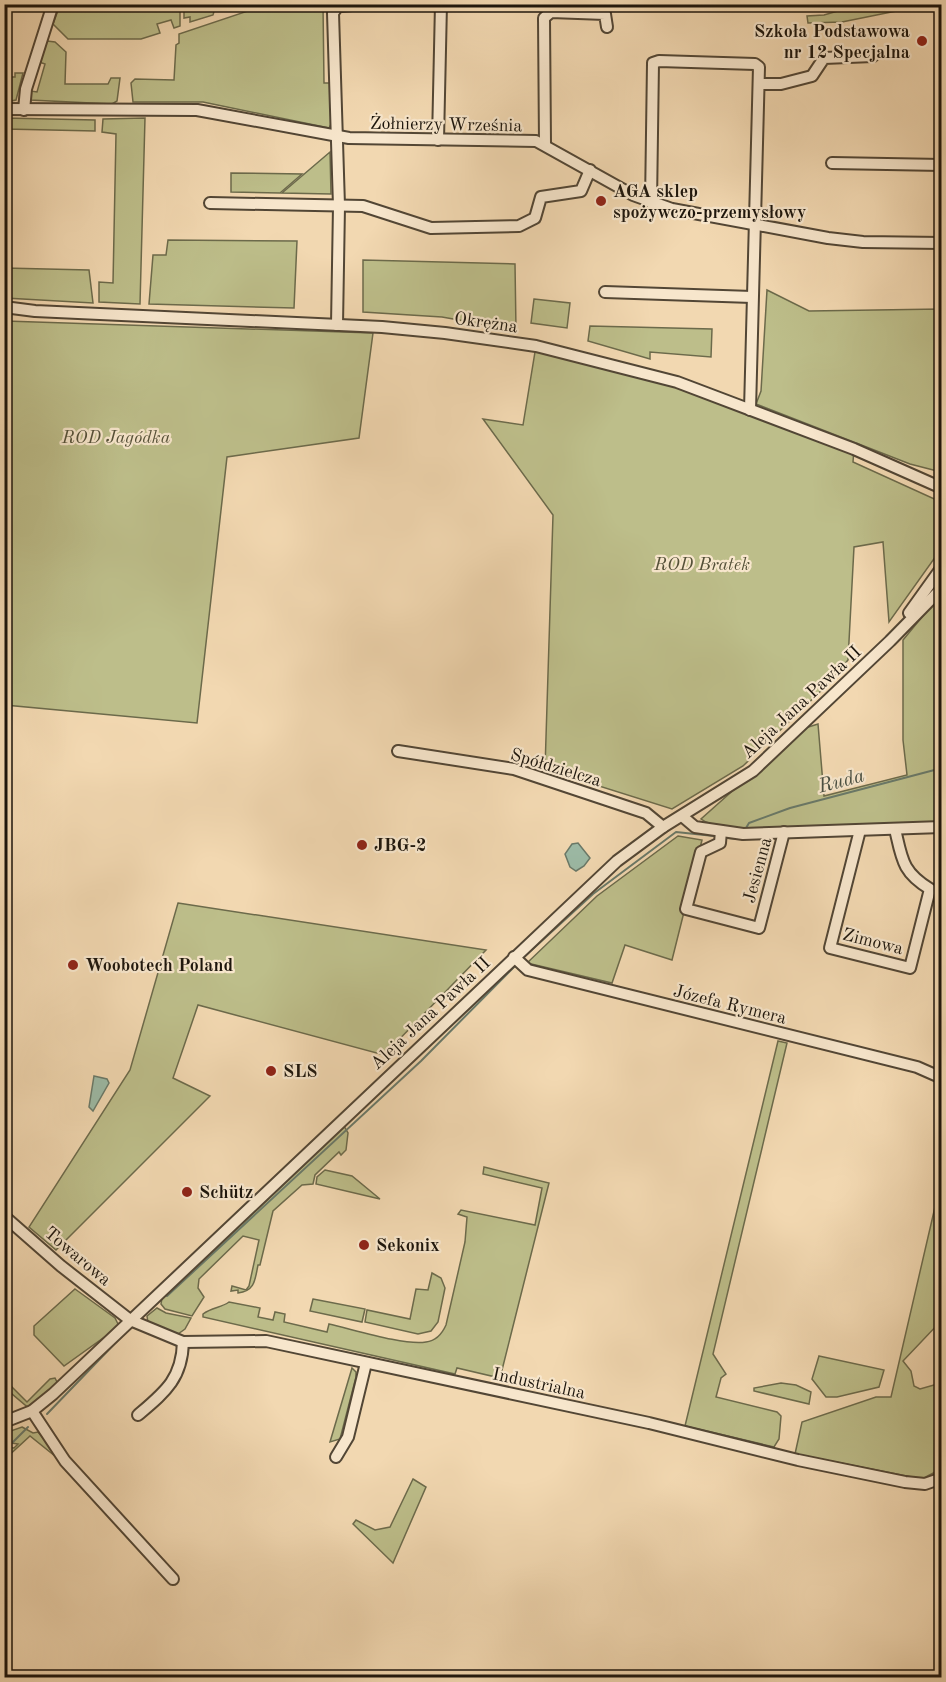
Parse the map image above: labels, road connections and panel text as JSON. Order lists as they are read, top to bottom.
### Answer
{
  "streets": {
    "street": [
      "Żołnierzy Września",
      "Okrężna",
      "Aleja Jana Pawła II",
      "Spółdzielcza",
      "Jesienna",
      "Zimowa",
      "Józefa Rymera",
      "Towarowa",
      "Industrialna"
    ]
  },
  "crossings": [
    ["Aleja Jana Pawła II", "Spółdzielcza"],
    ["Aleja Jana Pawła II", "Józefa Rymera"],
    ["Aleja Jana Pawła II", "Towarowa"],
    ["Aleja Jana Pawła II", "Industrialna"],
    ["Towarowa", "Industrialna"]
  ],
  "water": ["Ruda"],
  "parks": ["ROD Jagódka", "ROD Bratek"],
  "places": [
    "Szkoła Podstawowa nr 12 Specjalna",
    "AGA sklep spożywczo-przemysłowy",
    "JBG-2",
    "Woobotech Poland",
    "SLS",
    "Schütz",
    "Sekonix"
  ]
}
